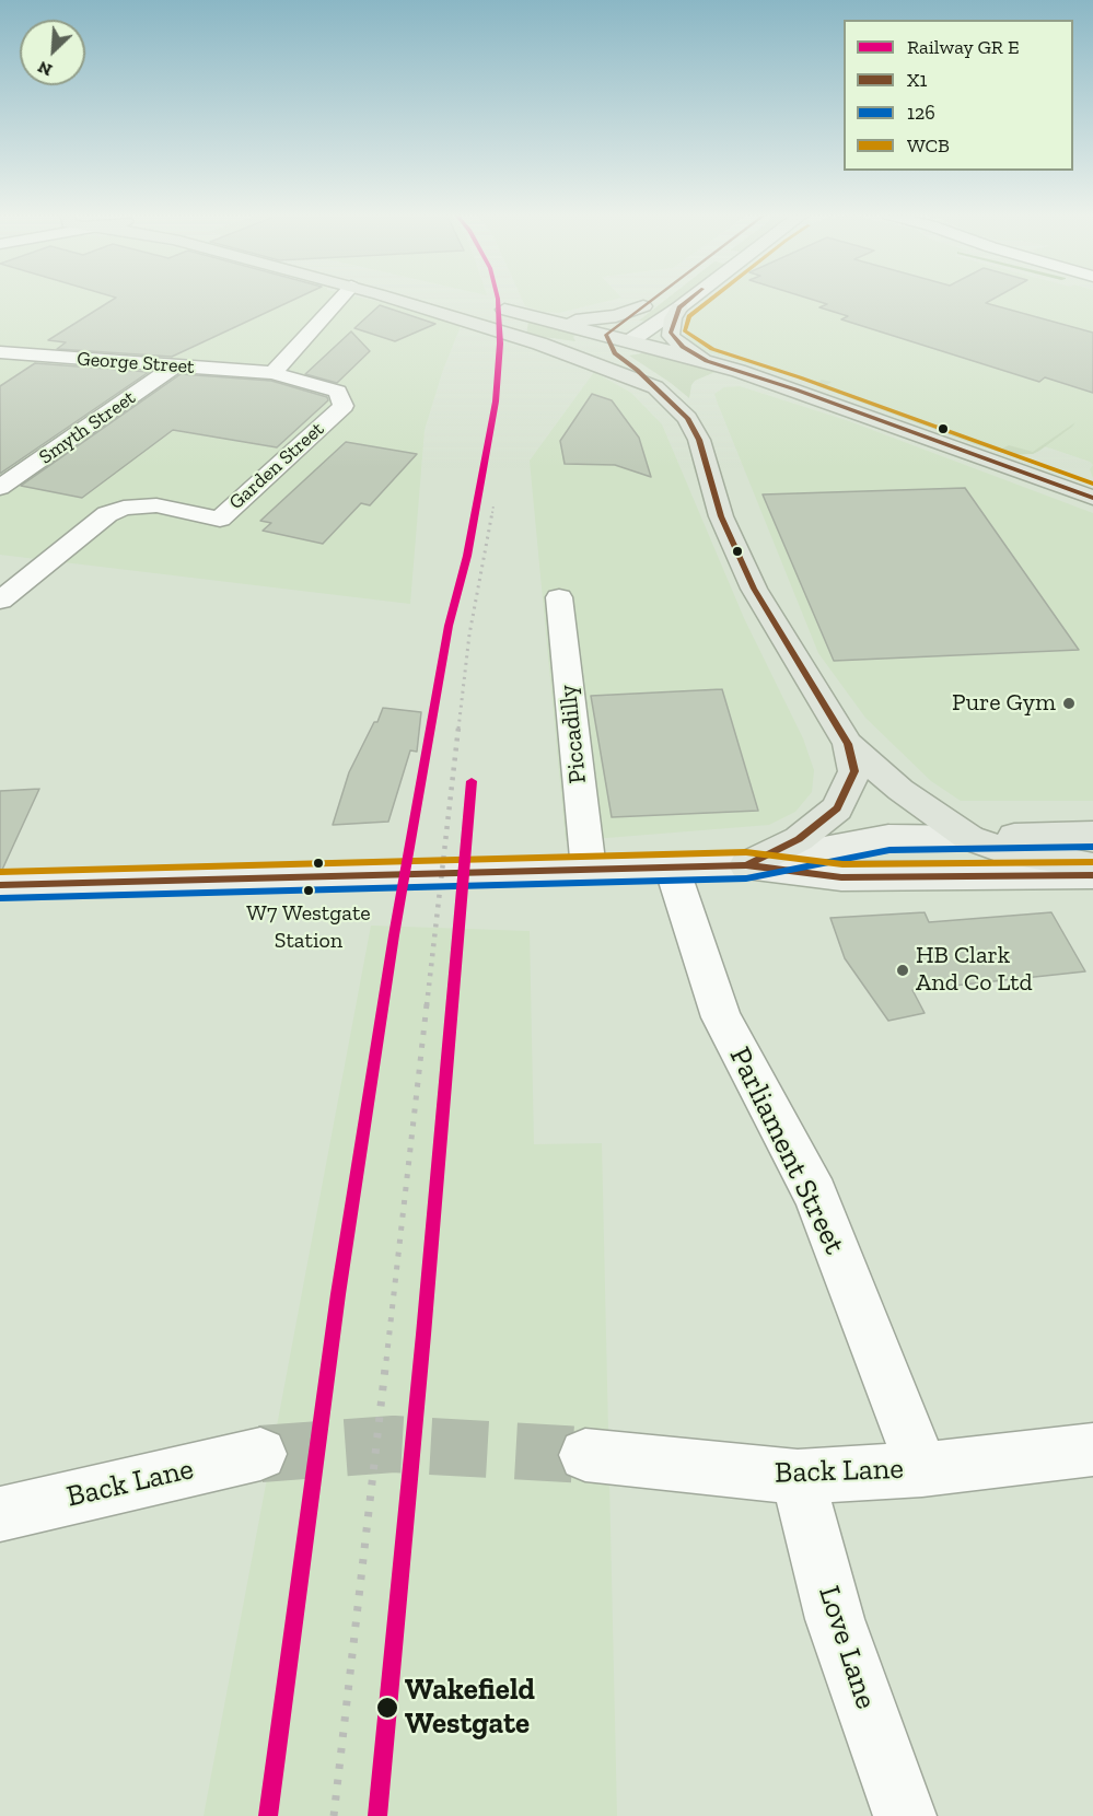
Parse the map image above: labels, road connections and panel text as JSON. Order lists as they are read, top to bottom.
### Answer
{
  "streets": {
    "street": [
      "George Street",
      "Smyth Street",
      "Garden Street",
      "Piccadilly",
      "Parliament Street",
      "Back Lane",
      "Love Lane"
    ]
  },
  "crossings": [
    ["George Street", "Smyth Street"],
    ["George Street", "Garden Street"],
    ["Parliament Street", "Back Lane"],
    ["Back Lane", "Love Lane"]
  ],
  "places": [
    "Pure Gym",
    "W7 Westgate Station",
    "HB Clark And Co Ltd",
    "Wakefield Westgate"
  ],
  "lines": ["transit line X1", "transit line WCB", "transit line 126"],
  "legend": [
    "Railway GR E",
    "X1",
    "126",
    "WCB"
  ],
  "north": "bottom left"
}
